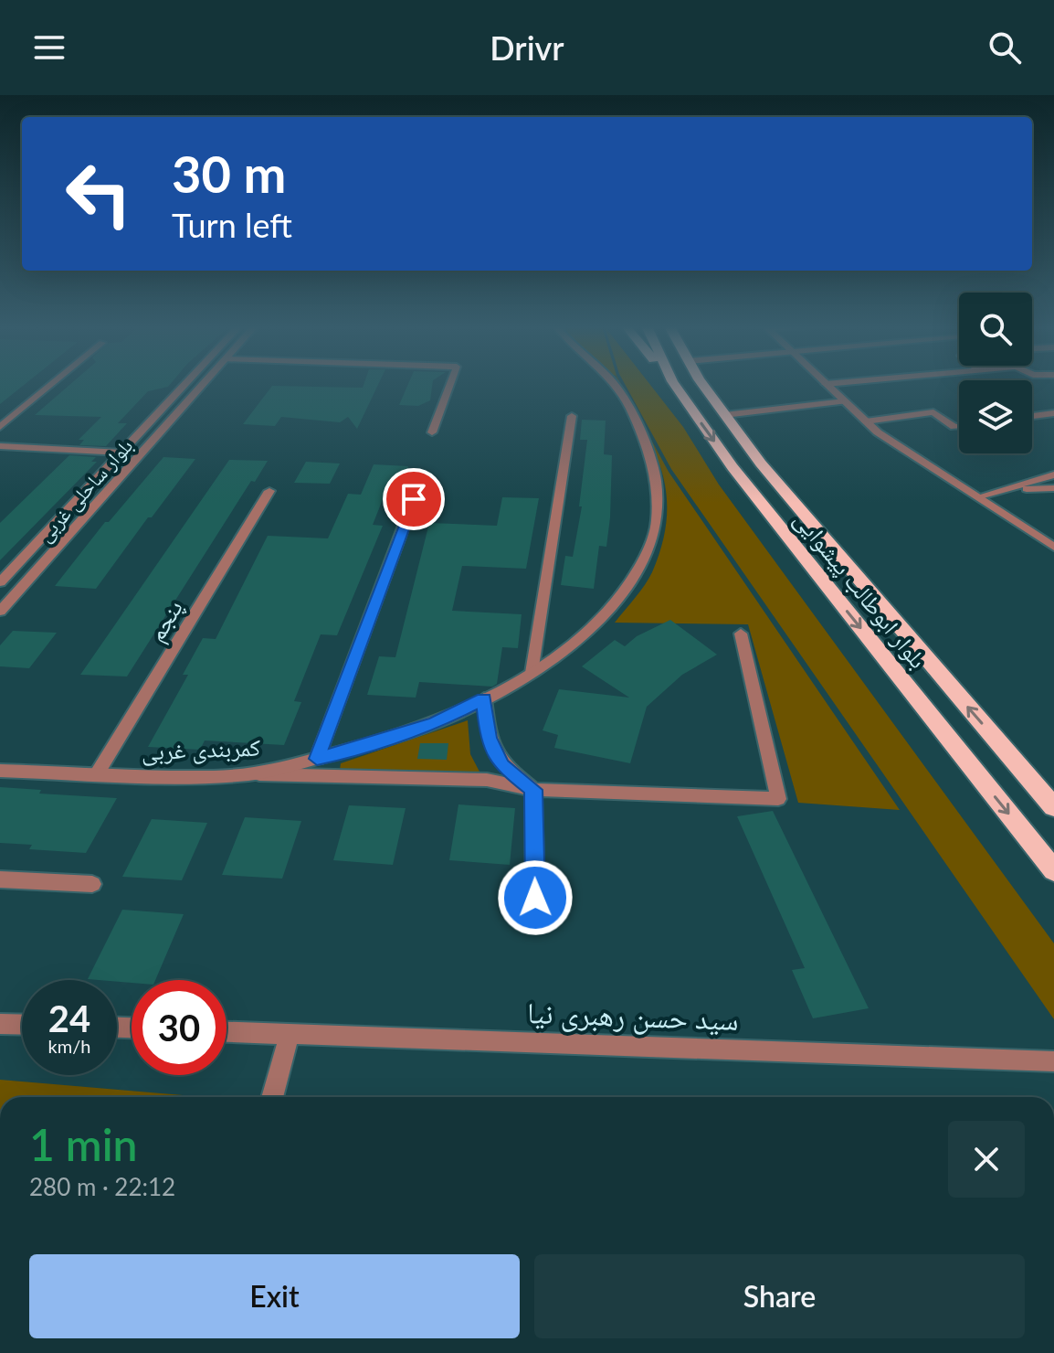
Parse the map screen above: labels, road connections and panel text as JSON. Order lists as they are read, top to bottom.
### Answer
{
  "streets": {
    "highway": ["بلوار ابوطالب پیشوایی"],
    "street": [
      "بلوار ساحلی غربی",
      "پنجم",
      "کمربندی غربی",
      "سید حسن رهبری نیا"
    ]
  },
  "crossings": [
    ["پنجم", "کمربندی غربی"]
  ],
  "page": {
    "header": "Drivr",
    "turn": ["30 m", "Turn left"],
    "speed": "24 km/h",
    "limit": "30",
    "heading": ["1 min", "280 m · 22:12"],
    "buttons": ["Exit", "Share"]
  }
}
